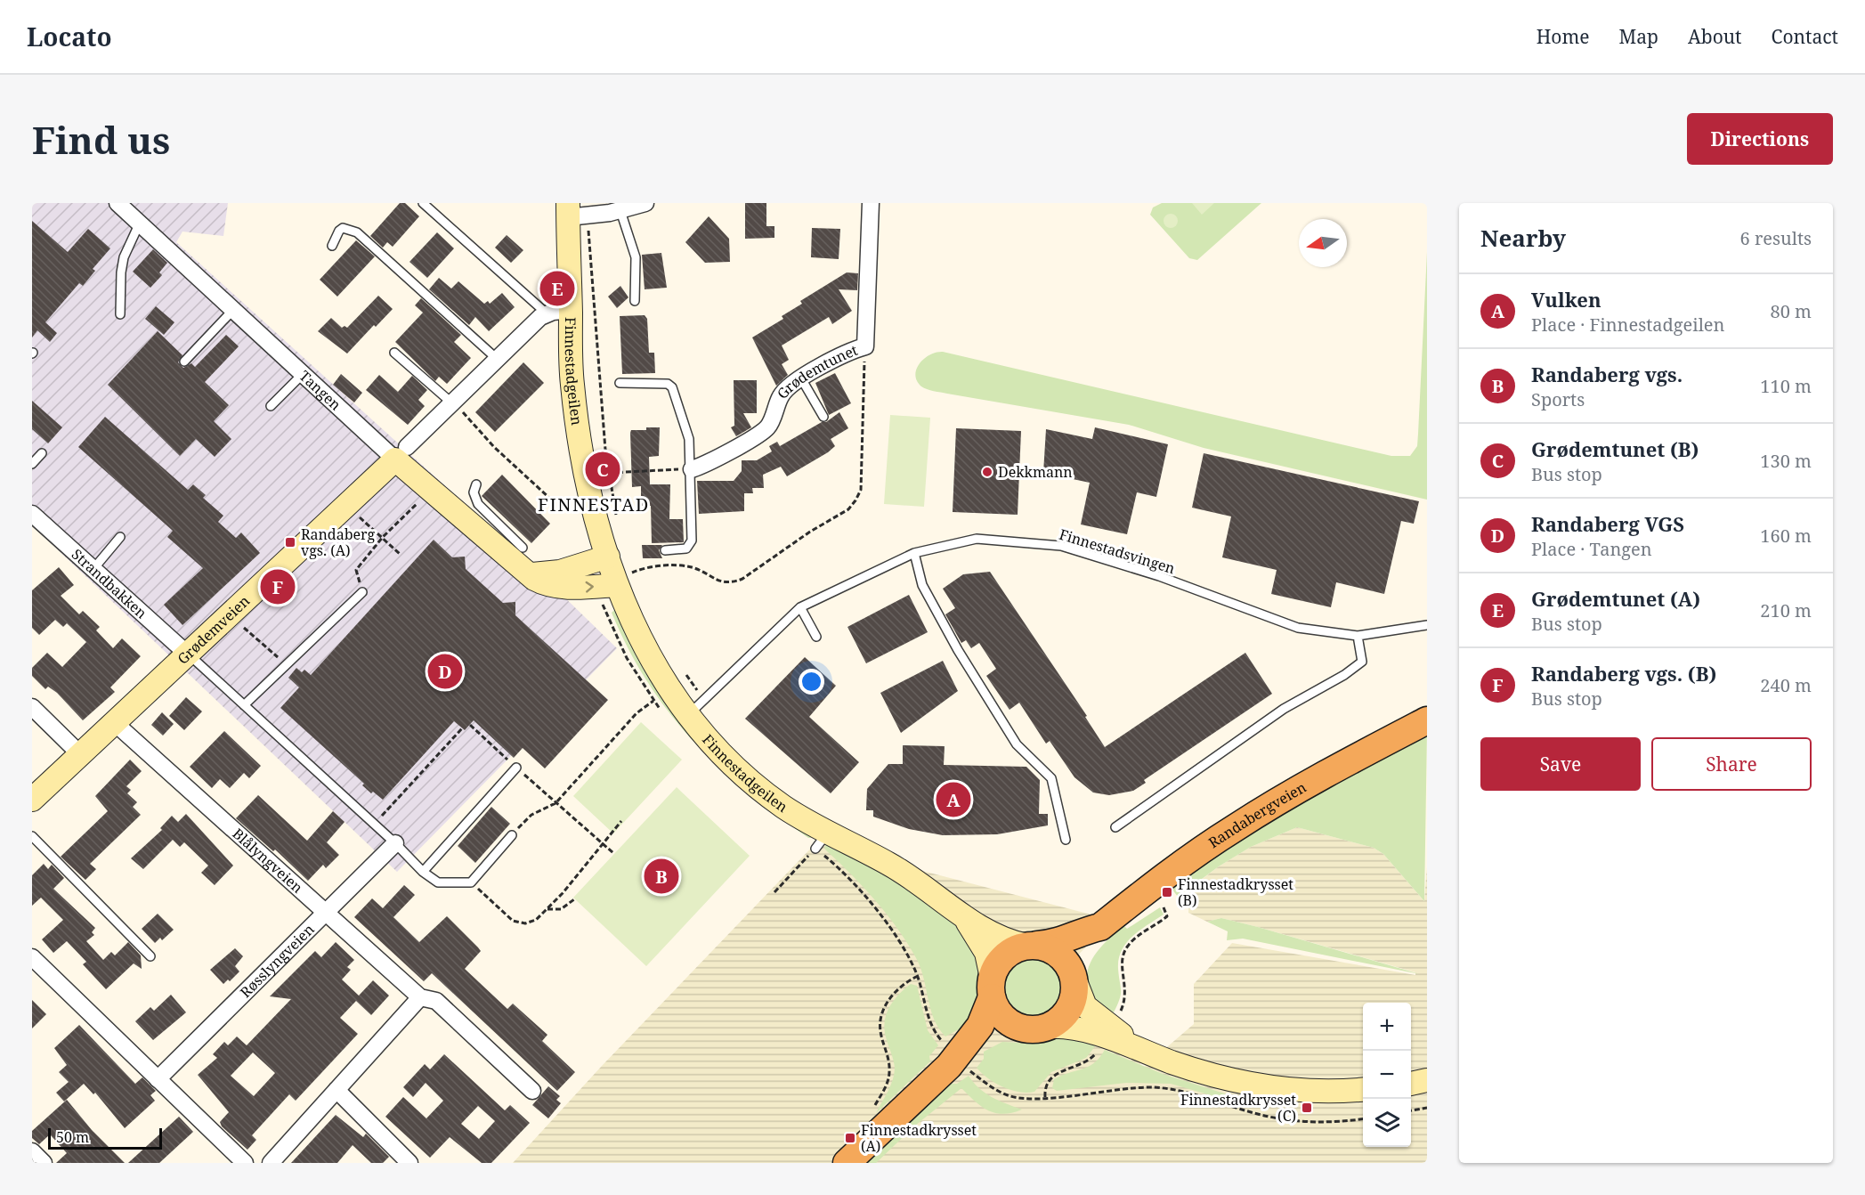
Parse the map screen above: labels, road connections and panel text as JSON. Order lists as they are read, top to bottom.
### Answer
{
  "streets": {
    "highway": ["Randabergveien"],
    "main road": ["Finnestadgeilen", "Tangen", "Grødemveien"],
    "street": [
      "Grødemtunet",
      "Strandbakken",
      "Blålyngveien",
      "Røsslyngveien"
    ],
    "lane": ["Finnestadsvingen"]
  },
  "crossings": [
    ["Finnestadgeilen", "Finnestadsvingen"],
    ["Finnestadgeilen", "Randabergveien"],
    ["Tangen", "Grødemveien"],
    ["Strandbakken", "Grødemveien"],
    ["Grødemveien", "Blålyngveien"],
    ["Blålyngveien", "Røsslyngveien"]
  ],
  "districts": ["FINNESTAD"],
  "places": {
    "other": ["Dekkmann"],
    "transit": [
      "Randaberg vgs. (A)",
      "Finnestadkrysset (B)",
      "Finnestadkrysset (C)",
      "Finnestadkrysset (A)"
    ]
  },
  "scale_bar": "50 m",
  "north": "left",
  "page": {
    "header": "Locato",
    "nav": [
      "Home",
      "Map",
      "About",
      "Contact"
    ],
    "buttons": [
      "Directions",
      ["Save", "Share"]
    ],
    "title": "Find us",
    "heading": ["Nearby", "6 results"],
    "pins": [
      "E",
      "C",
      "F",
      "D",
      "A",
      "B"
    ],
    "list": [
      {
        "mark": "A",
        "name": "Vulken",
        "note": "Place · Finnestadgeilen",
        "value": "80 m"
      },
      {
        "mark": "B",
        "name": "Randaberg vgs.",
        "note": "Sports",
        "value": "110 m"
      },
      {
        "mark": "C",
        "name": "Grødemtunet (B)",
        "note": "Bus stop",
        "value": "130 m"
      },
      {
        "mark": "D",
        "name": "Randaberg VGS",
        "note": "Place · Tangen",
        "value": "160 m"
      },
      {
        "mark": "E",
        "name": "Grødemtunet (A)",
        "note": "Bus stop",
        "value": "210 m"
      },
      {
        "mark": "F",
        "name": "Randaberg vgs. (B)",
        "note": "Bus stop",
        "value": "240 m"
      }
    ],
    "map_buttons": ["+", "−"],
    "scale": "50 m"
  }
}
